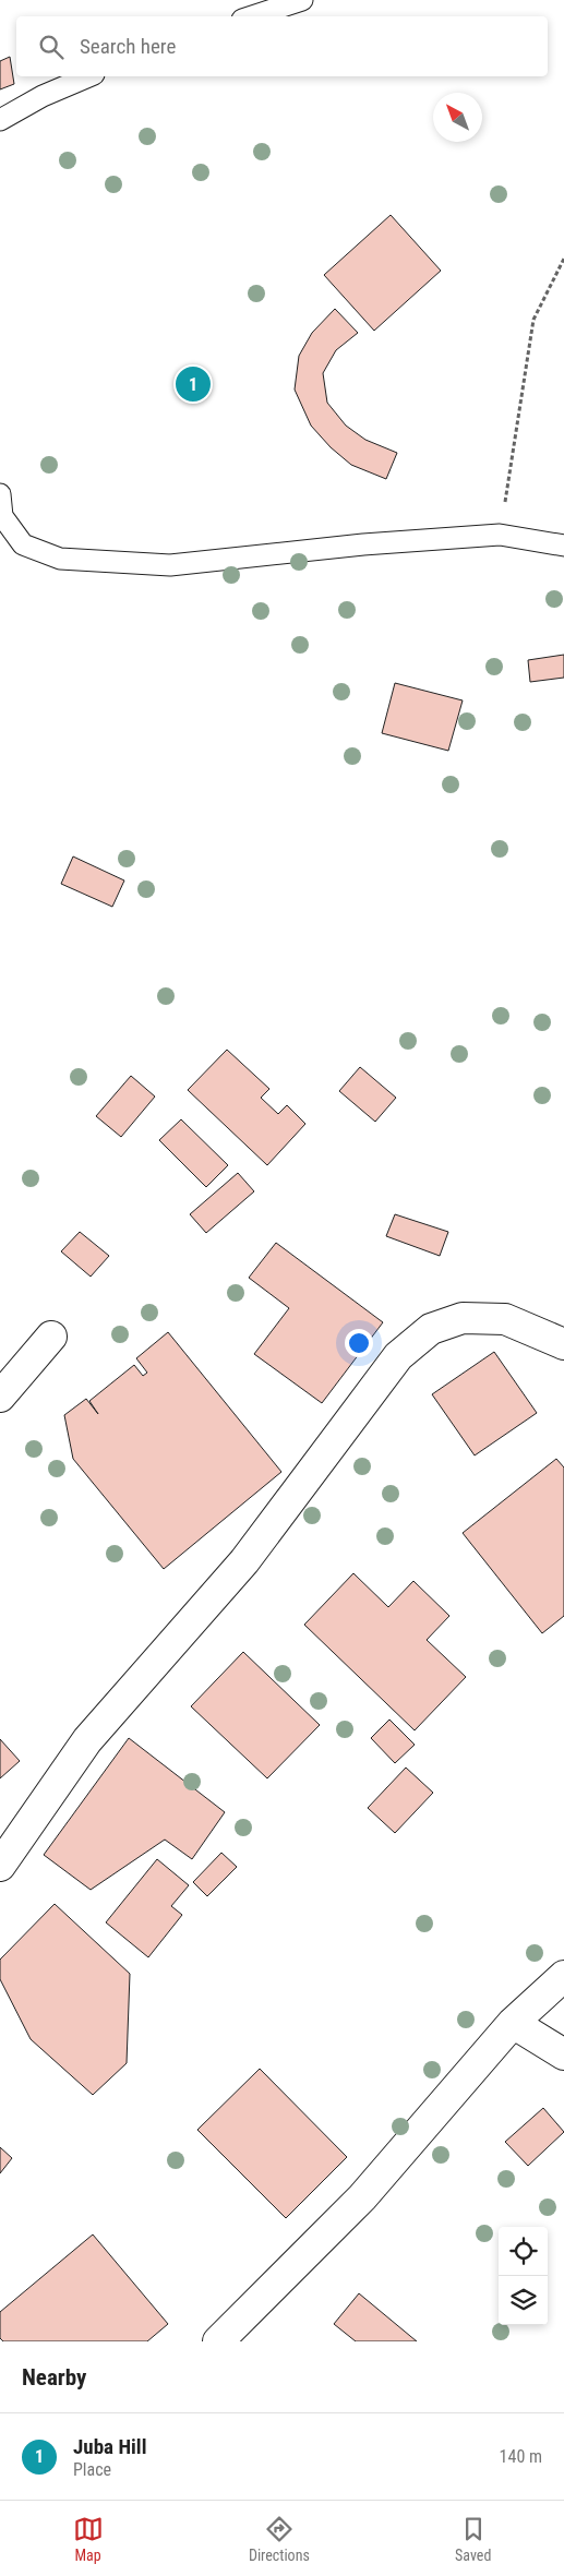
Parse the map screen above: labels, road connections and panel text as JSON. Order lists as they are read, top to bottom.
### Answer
{
  "north": "top left",
  "page": {
    "search": "Search here",
    "pins": "1",
    "heading": "Nearby",
    "list": [
      {
        "mark": "1",
        "name": "Juba Hill",
        "note": "Place",
        "value": "140 m"
      }
    ],
    "nav": ["Map", "Directions", "Saved"]
  }
}
